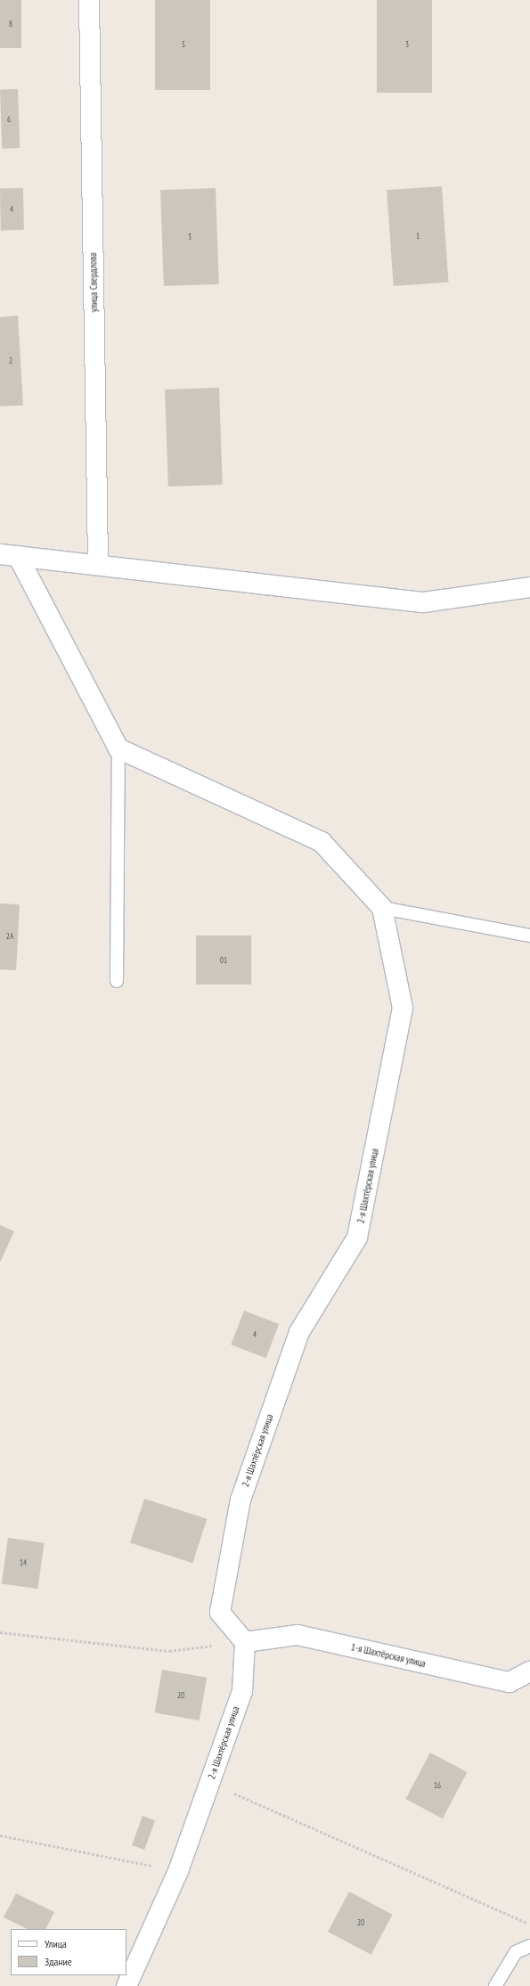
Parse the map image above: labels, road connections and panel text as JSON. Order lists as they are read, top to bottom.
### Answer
{
  "streets": {
    "street": ["улица Свердлова", "2-я Шахтёрская улица", "1-я Шахтёрская улица"]
  },
  "crossings": [
    ["2-я Шахтёрская улица", "1-я Шахтёрская улица"]
  ],
  "house_numbers": [
    "8",
    "5",
    "3",
    "6",
    "4",
    "1",
    "3",
    "2",
    "2А",
    "01",
    "4",
    "14",
    "20",
    "16",
    "20"
  ],
  "legend": ["Улица", "Здание"]
}
